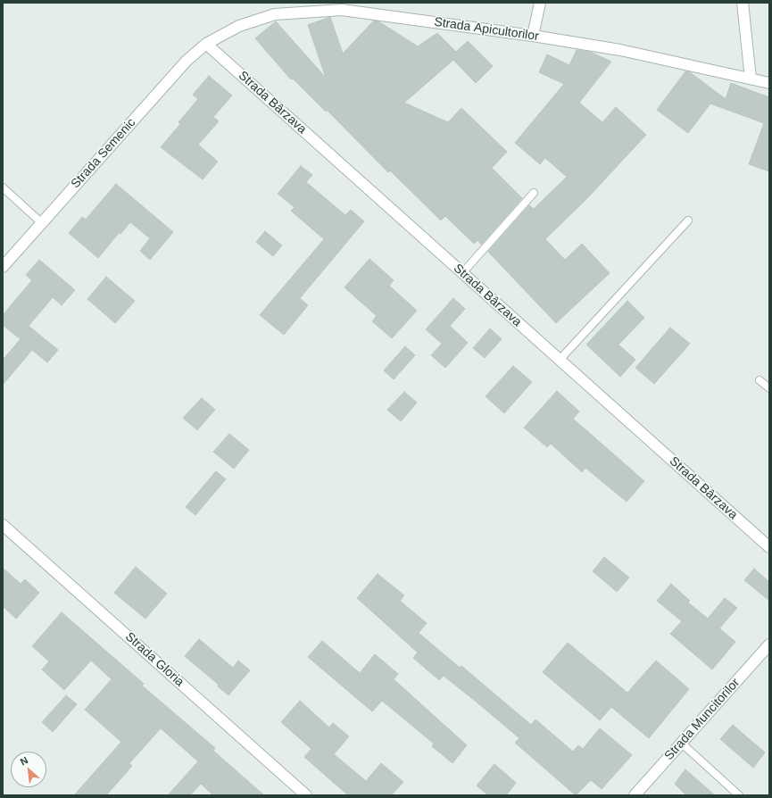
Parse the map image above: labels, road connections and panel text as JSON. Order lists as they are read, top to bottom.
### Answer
{
  "streets": {
    "street": [
      "Strada Apicultorilor",
      "Strada Bârzava",
      "Strada Semenic",
      "Strada Gloria",
      "Strada Muncitorilor"
    ]
  },
  "crossings": [
    ["Strada Apicultorilor", "Strada Bârzava"],
    ["Strada Apicultorilor", "Strada Semenic"],
    ["Strada Bârzava", "Strada Semenic"]
  ],
  "north": "top left"
}
